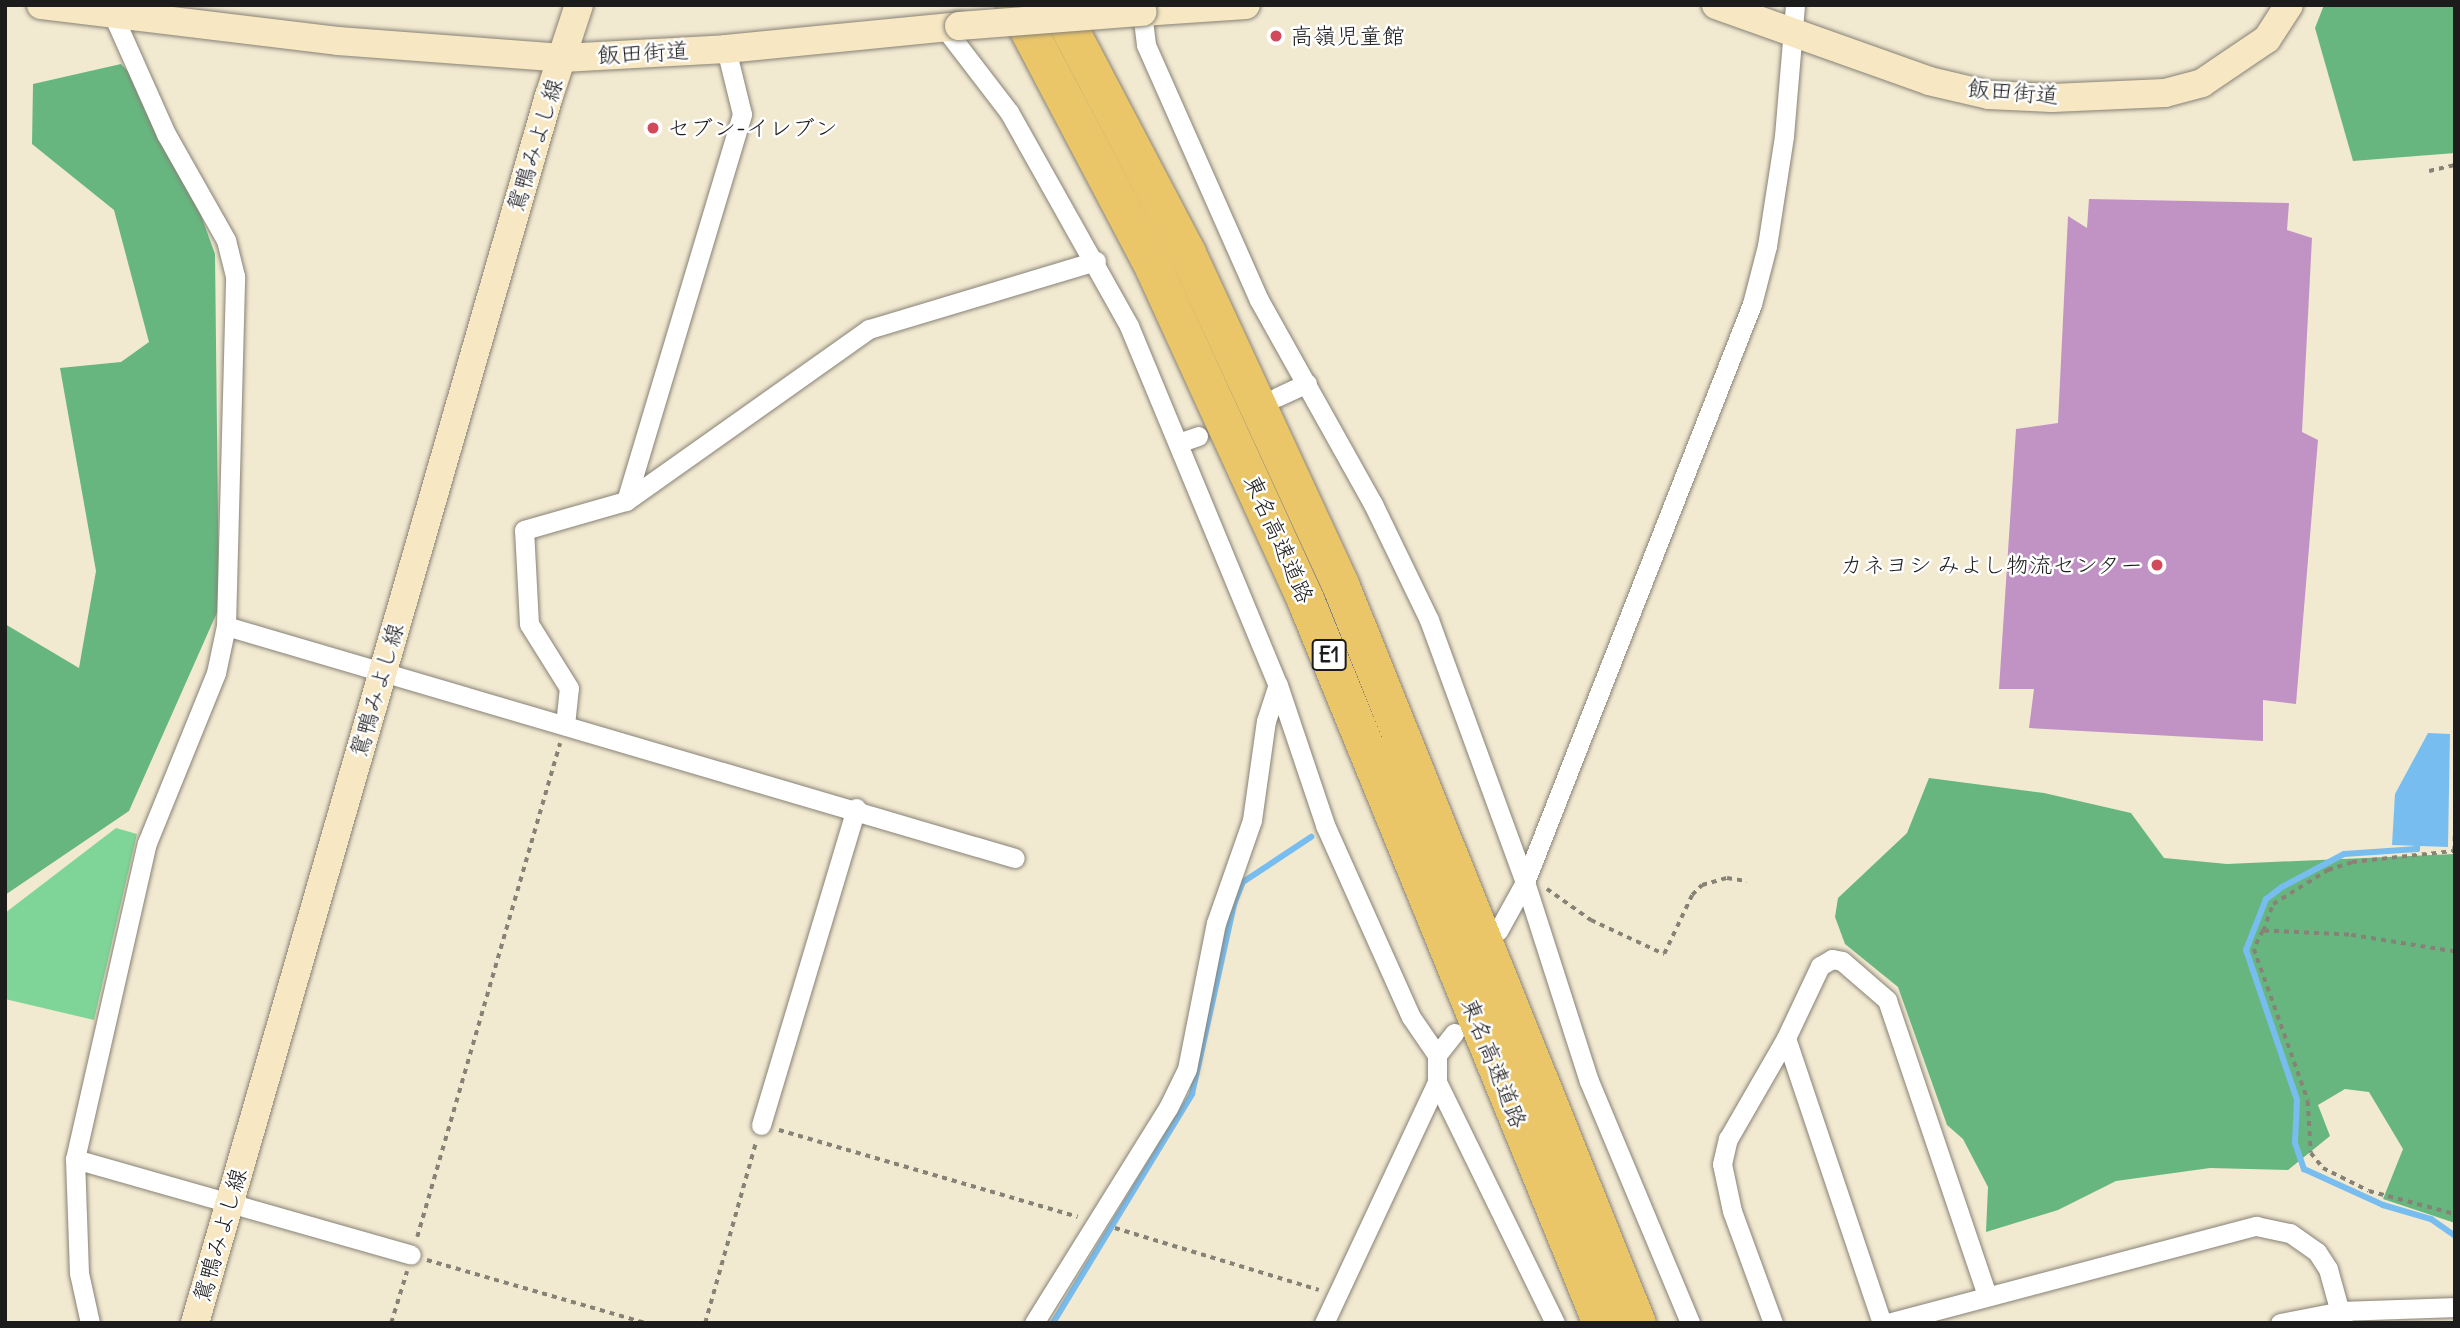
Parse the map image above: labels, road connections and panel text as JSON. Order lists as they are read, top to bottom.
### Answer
{
  "streets": {
    "highway": ["東名高速道路", "E1"],
    "main road": ["飯田街道", "鴛鴨みよし線"]
  },
  "crossings": [
    ["飯田街道", "鴛鴨みよし線"]
  ],
  "places": ["高嶺児童館", "セブン-イレブン", "カネヨシ みよし物流センター"]
}
